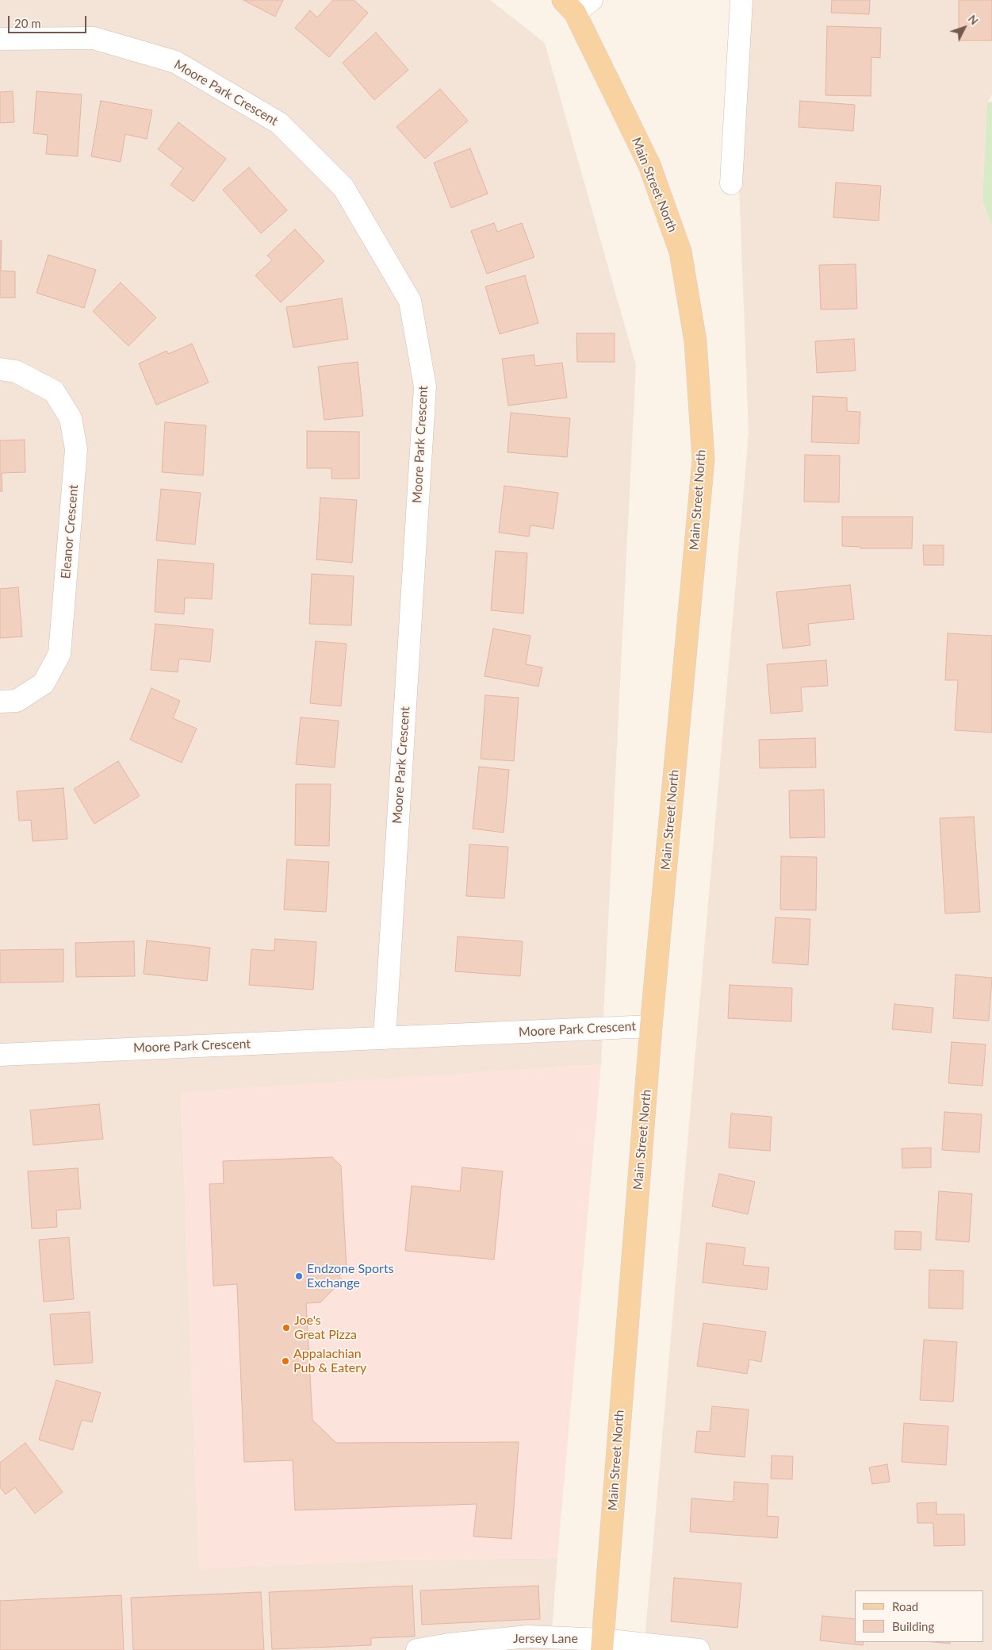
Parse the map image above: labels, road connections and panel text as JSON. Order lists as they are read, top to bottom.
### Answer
{
  "streets": {
    "main road": ["Main Street North"],
    "street": ["Moore Park Crescent", "Eleanor Crescent", "Jersey Lane"]
  },
  "crossings": [
    ["Moore Park Crescent", "Main Street North"],
    ["Main Street North", "Jersey Lane"]
  ],
  "places": ["Endzone Sports Exchange", "Joe's Great Pizza", "Appalachian Pub & Eatery"],
  "legend": ["Road", "Building"],
  "scale_bar": "20 m",
  "north": "top right"
}
